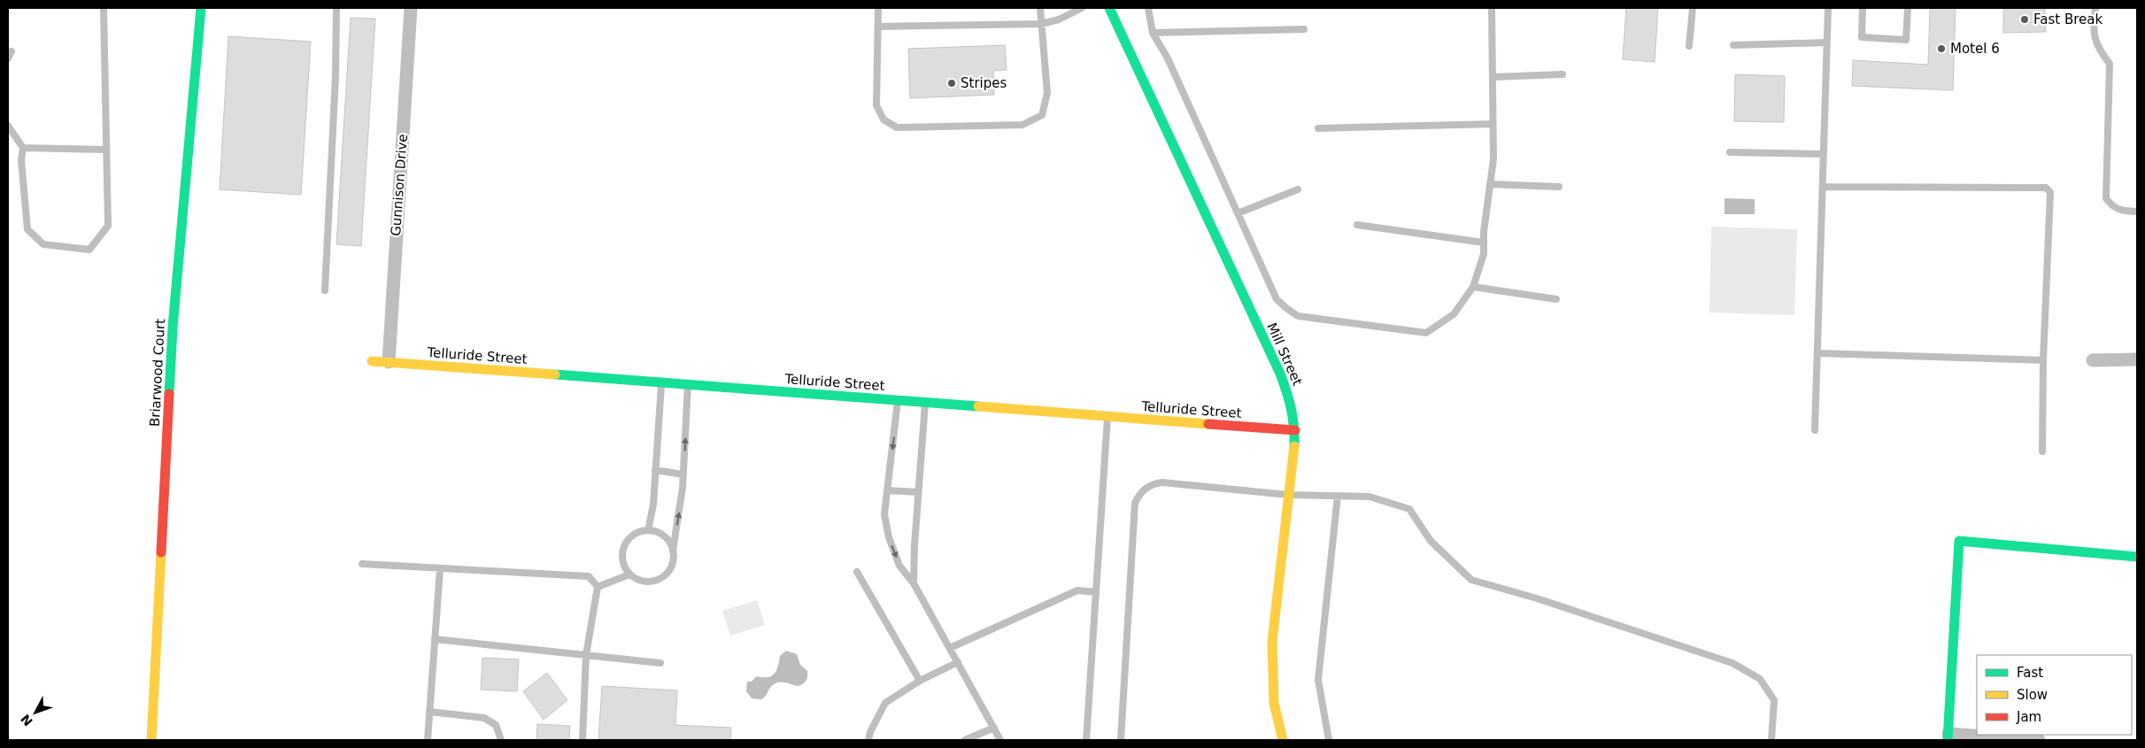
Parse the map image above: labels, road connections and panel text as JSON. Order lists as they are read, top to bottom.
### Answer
{
  "streets": {
    "street": [
      "Gunnison Drive",
      "Mill Street",
      "Telluride Street",
      "Briarwood Court"
    ]
  },
  "crossings": [
    ["Gunnison Drive", "Telluride Street"],
    ["Mill Street", "Telluride Street"]
  ],
  "places": ["Fast Break", "Motel 6", "Stripes"],
  "legend": ["Fast", "Slow", "Jam"],
  "north": "bottom left"
}
